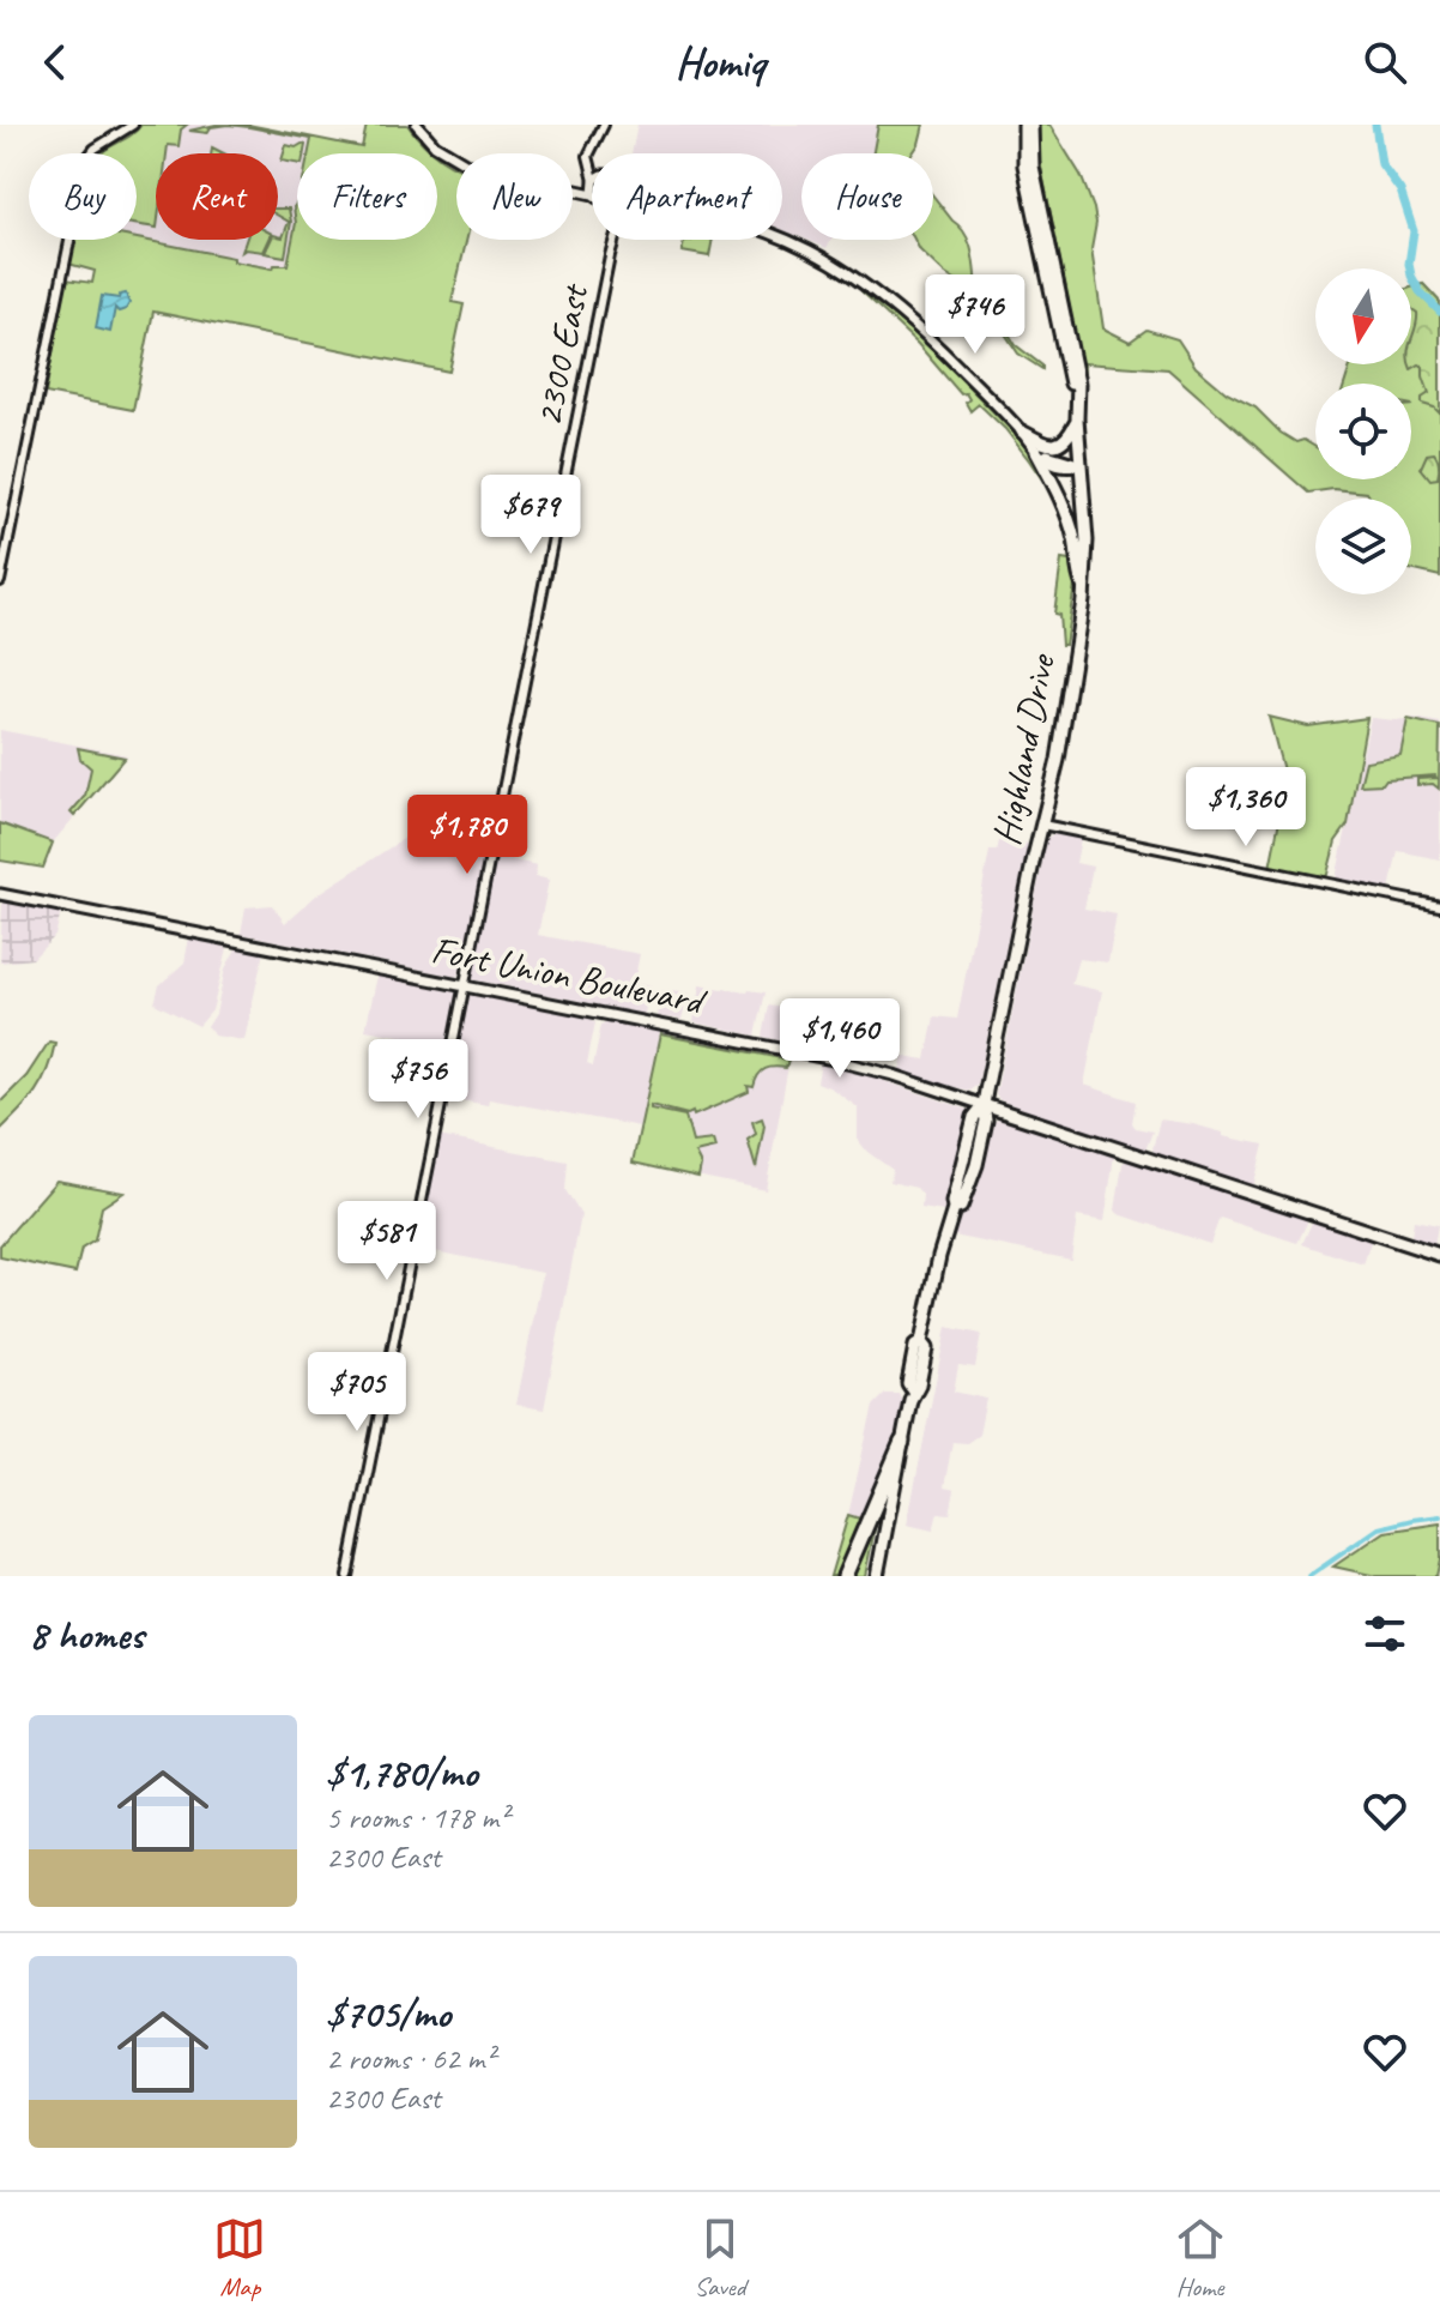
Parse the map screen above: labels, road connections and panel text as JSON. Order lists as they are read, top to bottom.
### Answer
{
  "streets": {
    "main road": ["Highland Drive", "Fort Union Boulevard"],
    "street": ["2300 East"]
  },
  "crossings": [
    ["2300 East", "Fort Union Boulevard"],
    ["Highland Drive", "Fort Union Boulevard"]
  ],
  "north": "bottom",
  "page": {
    "header": "Homiq",
    "chip": [
      "Buy",
      "Rent",
      "Filters",
      "New",
      "Apartment",
      "House"
    ],
    "price": [
      "$746",
      "$679",
      "$1,360",
      "$1,780",
      "$1,460",
      "$756",
      "$581",
      "$705"
    ],
    "heading": "8 homes",
    "list": [
      {
        "name": "$1,780/mo",
        "note": "5 rooms · 178 m² · 2300 East"
      },
      {
        "name": "$705/mo",
        "note": "2 rooms · 62 m² · 2300 East"
      }
    ],
    "tabs": ["Map", "Saved", "Home"]
  }
}
